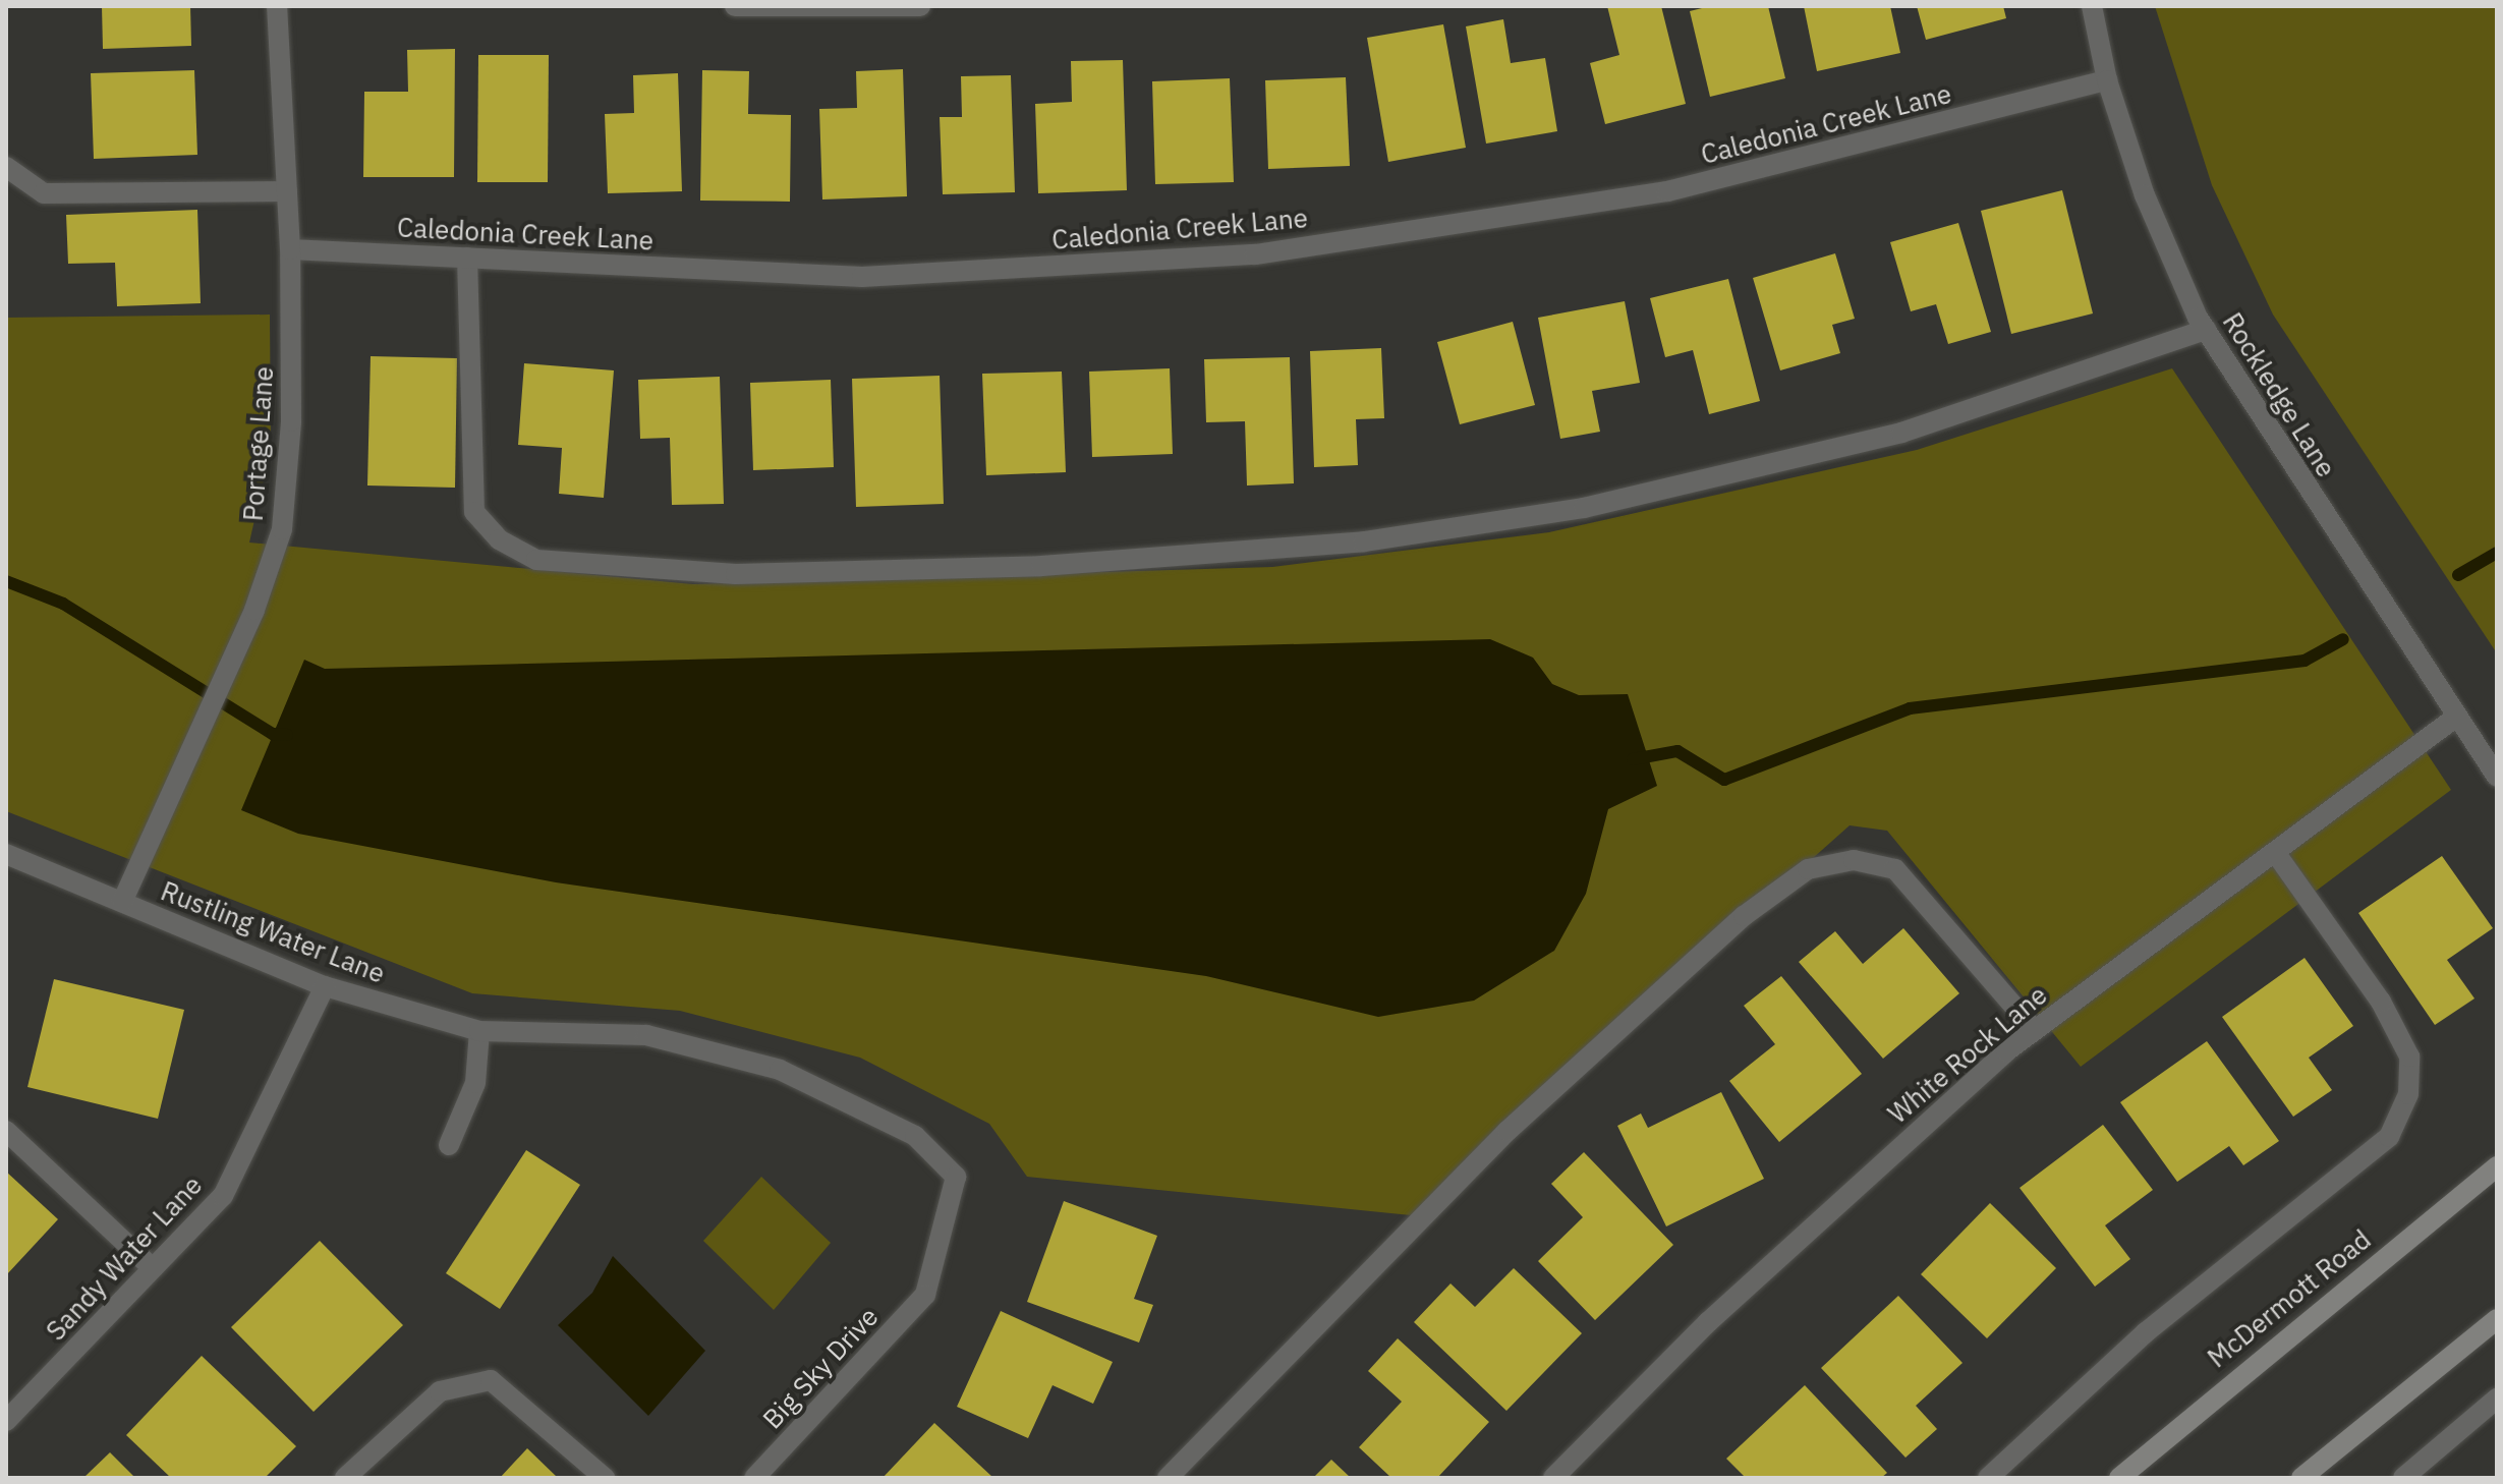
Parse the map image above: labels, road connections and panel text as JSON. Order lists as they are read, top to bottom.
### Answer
{
  "streets": {
    "main road": ["McDermott Road"],
    "street": [
      "Caledonia Creek Lane",
      "Rockledge Lane",
      "Portage Lane",
      "Rustling Water Lane",
      "White Rock Lane",
      "Sandy Water Lane",
      "Big Sky Drive"
    ]
  },
  "crossings": [
    ["Caledonia Creek Lane", "Rockledge Lane"],
    ["Caledonia Creek Lane", "Portage Lane"],
    ["Rockledge Lane", "White Rock Lane"],
    ["Portage Lane", "Rustling Water Lane"],
    ["Rustling Water Lane", "Sandy Water Lane"],
    ["Rustling Water Lane", "Big Sky Drive"]
  ]
}
